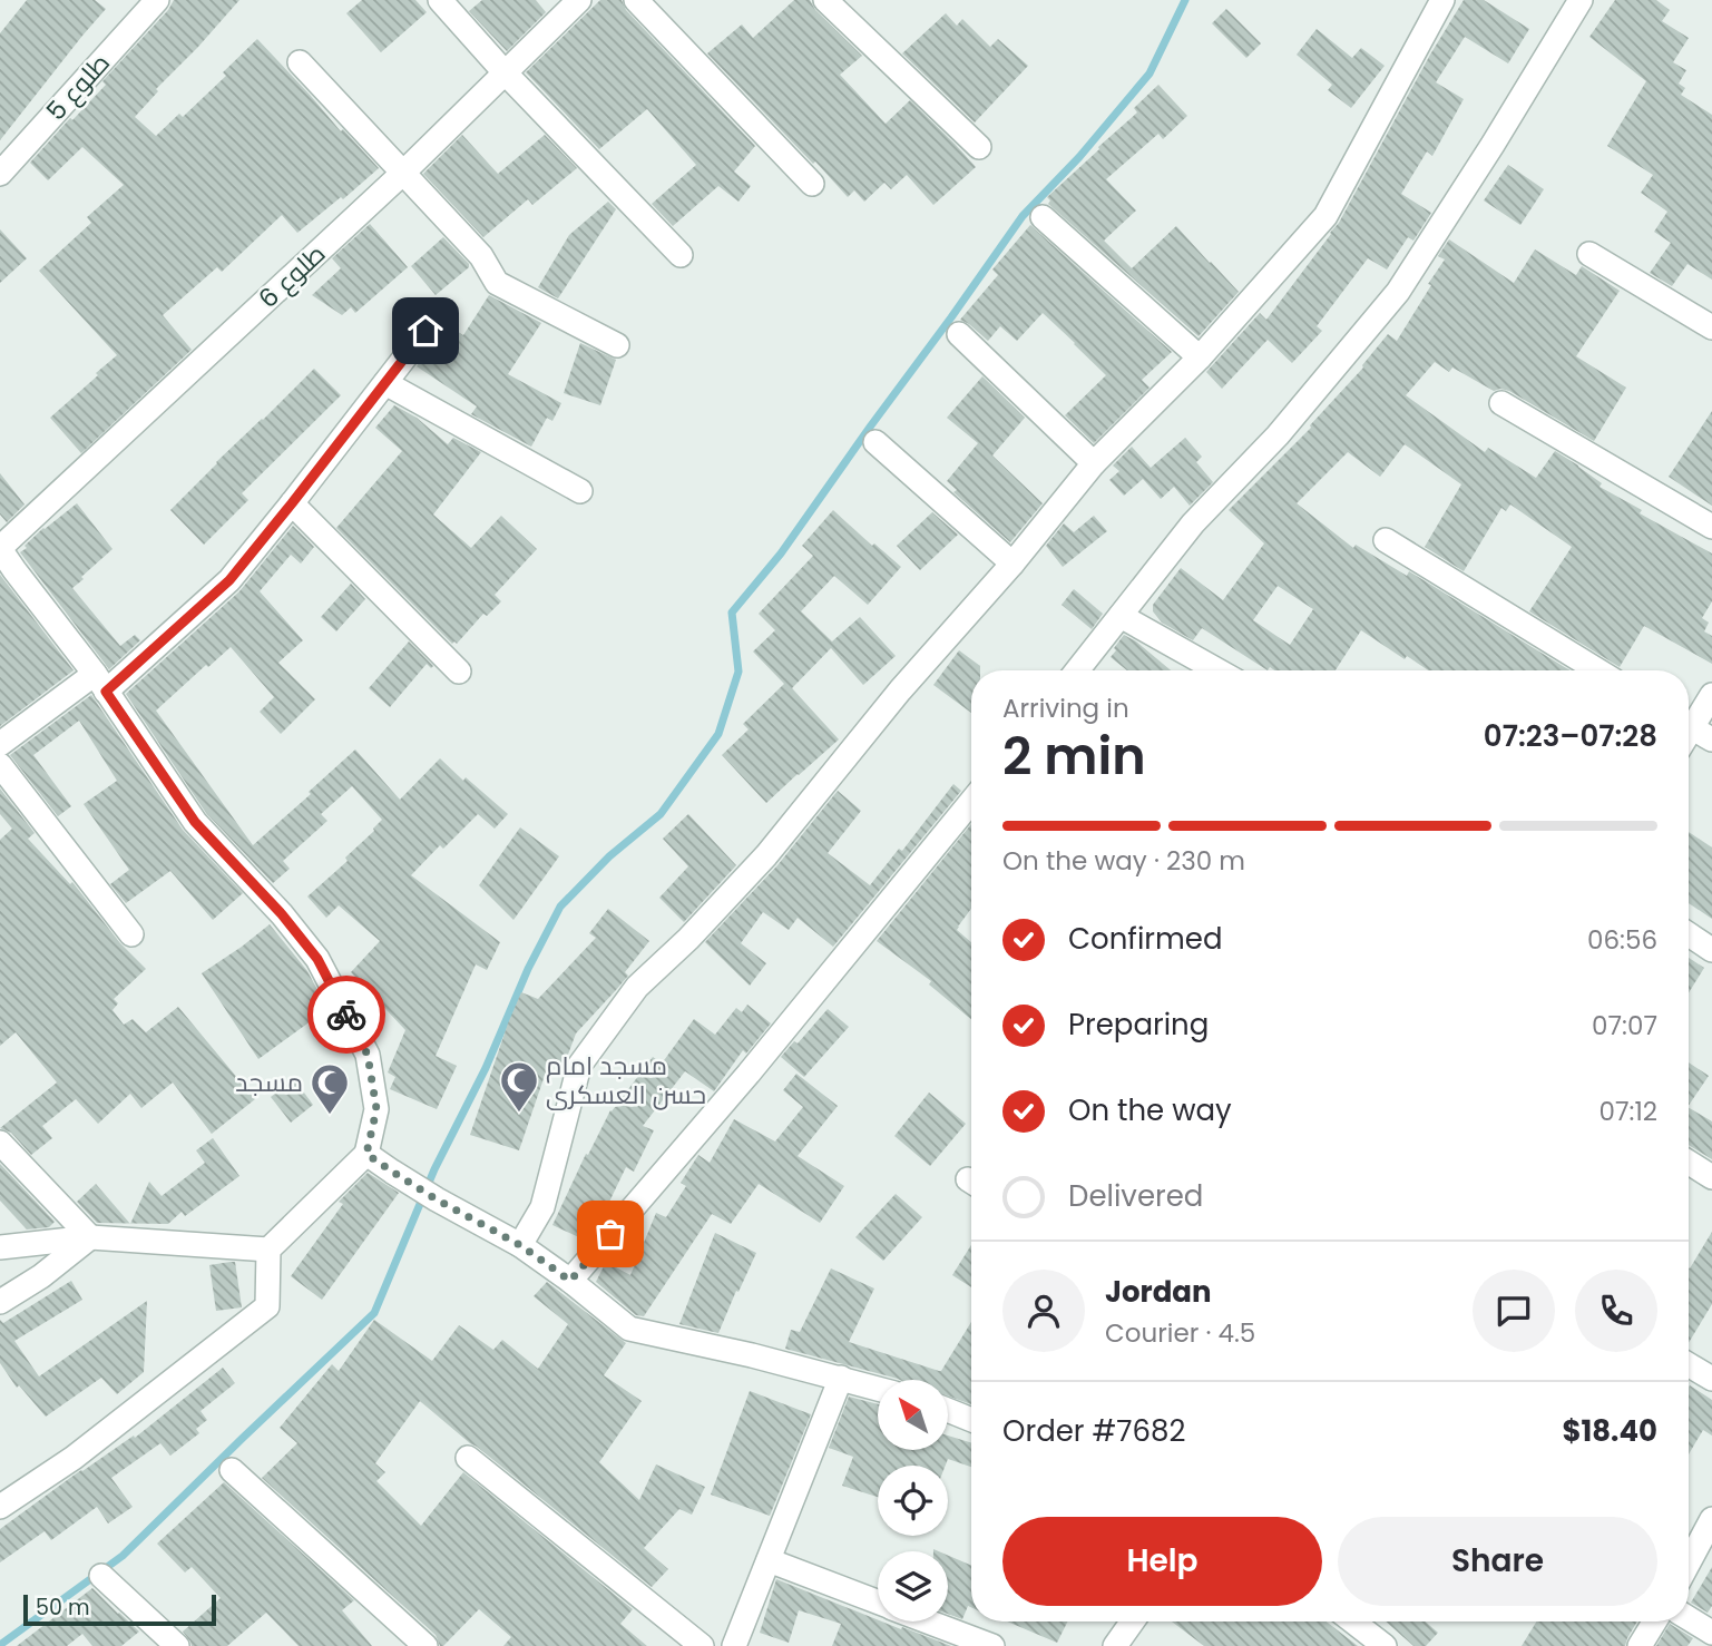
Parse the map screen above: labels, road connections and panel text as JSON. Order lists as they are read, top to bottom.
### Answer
{
  "streets": {
    "street": ["طلوع 5", "طلوع 6"]
  },
  "places": {
    "mosque": ["مسجد امام حسن العسکری", "مسجد"]
  },
  "scale_bar": "50 m",
  "north": "top left",
  "page": {
    "heading": ["2 min", "Arriving in", "07:23–07:28"],
    "panel": [
      "Jordan",
      "Courier · 4.5",
      "Order #7682",
      "$18.40"
    ],
    "bar": "On the way · 230 m",
    "list": [
      ["Confirmed", "06:56"],
      ["Preparing", "07:07"],
      ["On the way", "07:12"],
      "Delivered"
    ],
    "buttons": ["Help", "Share"],
    "scale": "50 m"
  }
}
